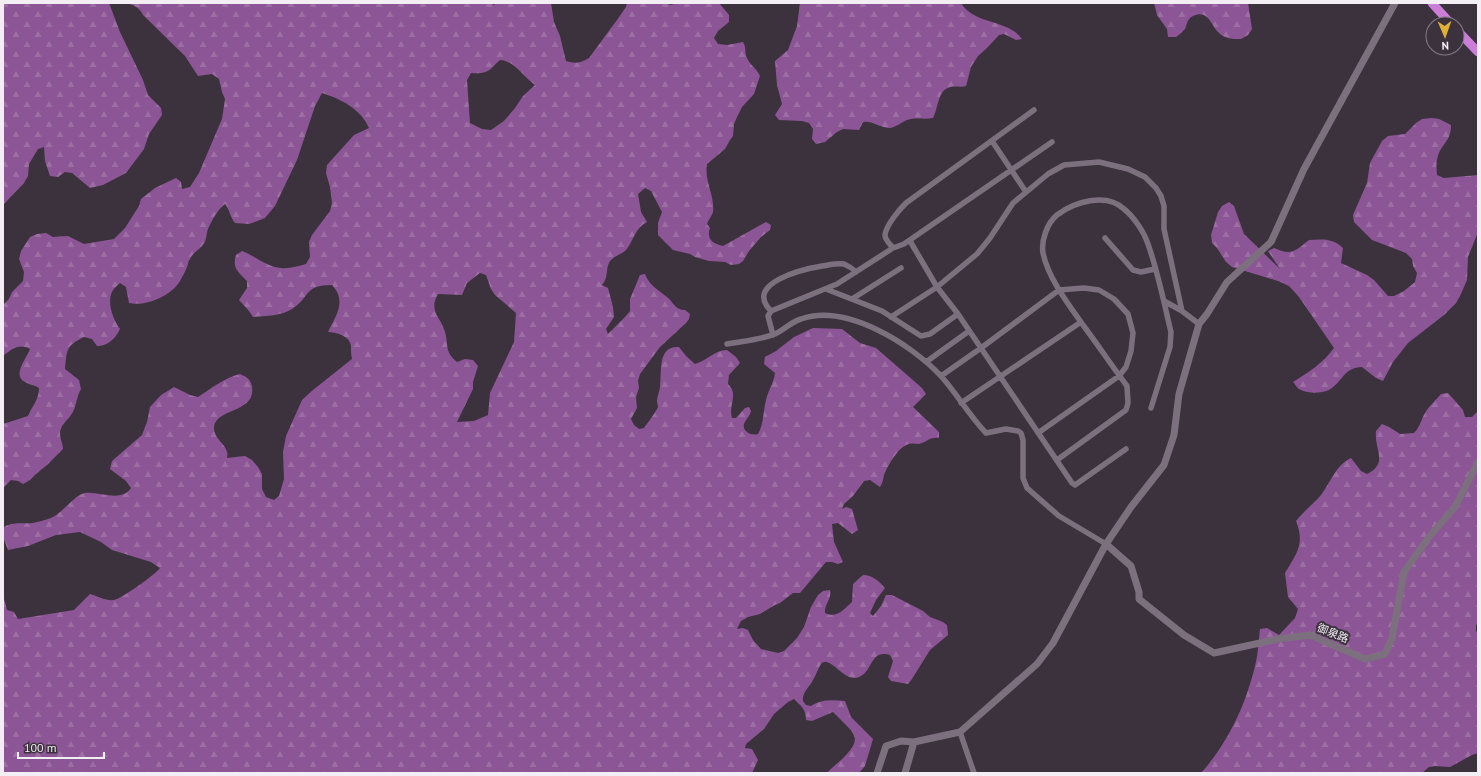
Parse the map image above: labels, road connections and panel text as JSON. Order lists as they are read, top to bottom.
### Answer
{
  "streets": {
    "street": ["御泉路"]
  },
  "scale_bar": "100 m",
  "north": "bottom"
}
